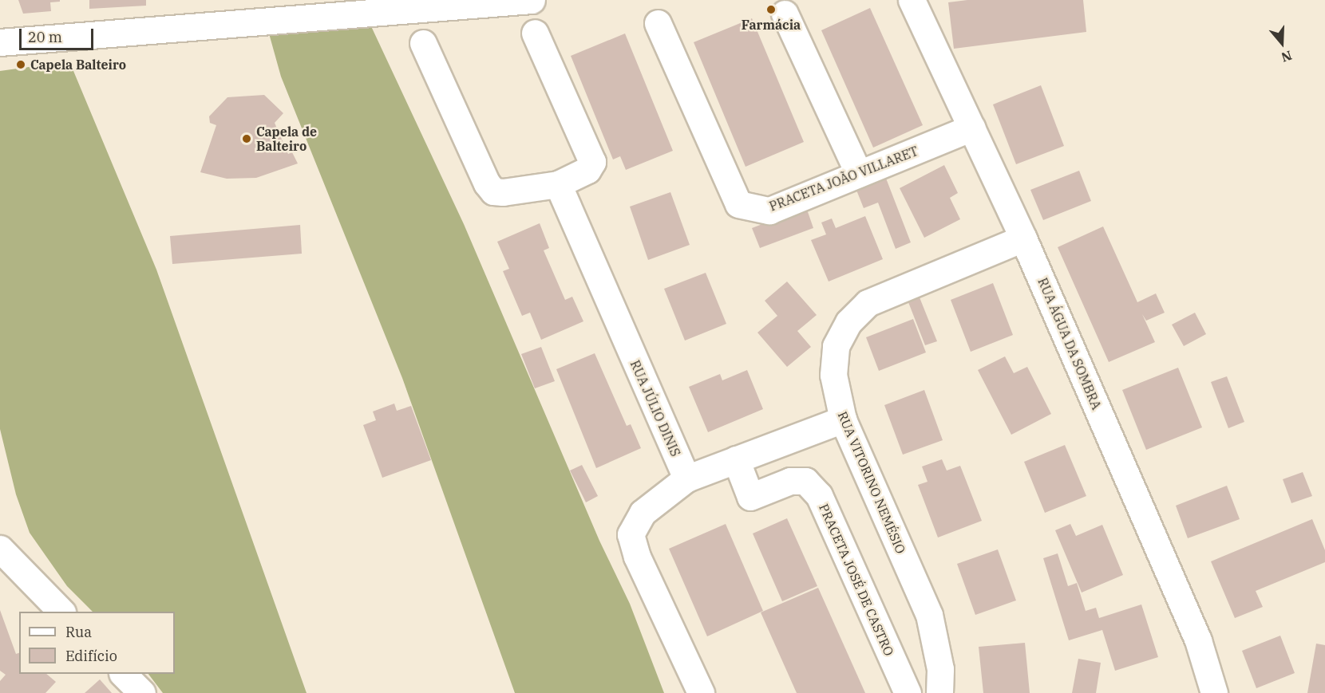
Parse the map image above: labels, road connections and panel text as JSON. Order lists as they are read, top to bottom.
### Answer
{
  "streets": {
    "street": [
      "PRACETA JOÃO VILLARET",
      "RUA ÁGUA DA SOMBRA",
      "RUA JÚLIO DINIS",
      "RUA VITORINO NEMÉSIO",
      "PRACETA JOSÉ DE CASTRO"
    ]
  },
  "crossings": [
    ["PRACETA JOÃO VILLARET", "RUA ÁGUA DA SOMBRA"],
    ["RUA ÁGUA DA SOMBRA", "RUA VITORINO NEMÉSIO"]
  ],
  "places": ["Farmácia", "Capela Balteiro", "Capela de Balteiro"],
  "legend": ["Rua", "Edifício"],
  "scale_bar": "20 m",
  "north": "bottom"
}
